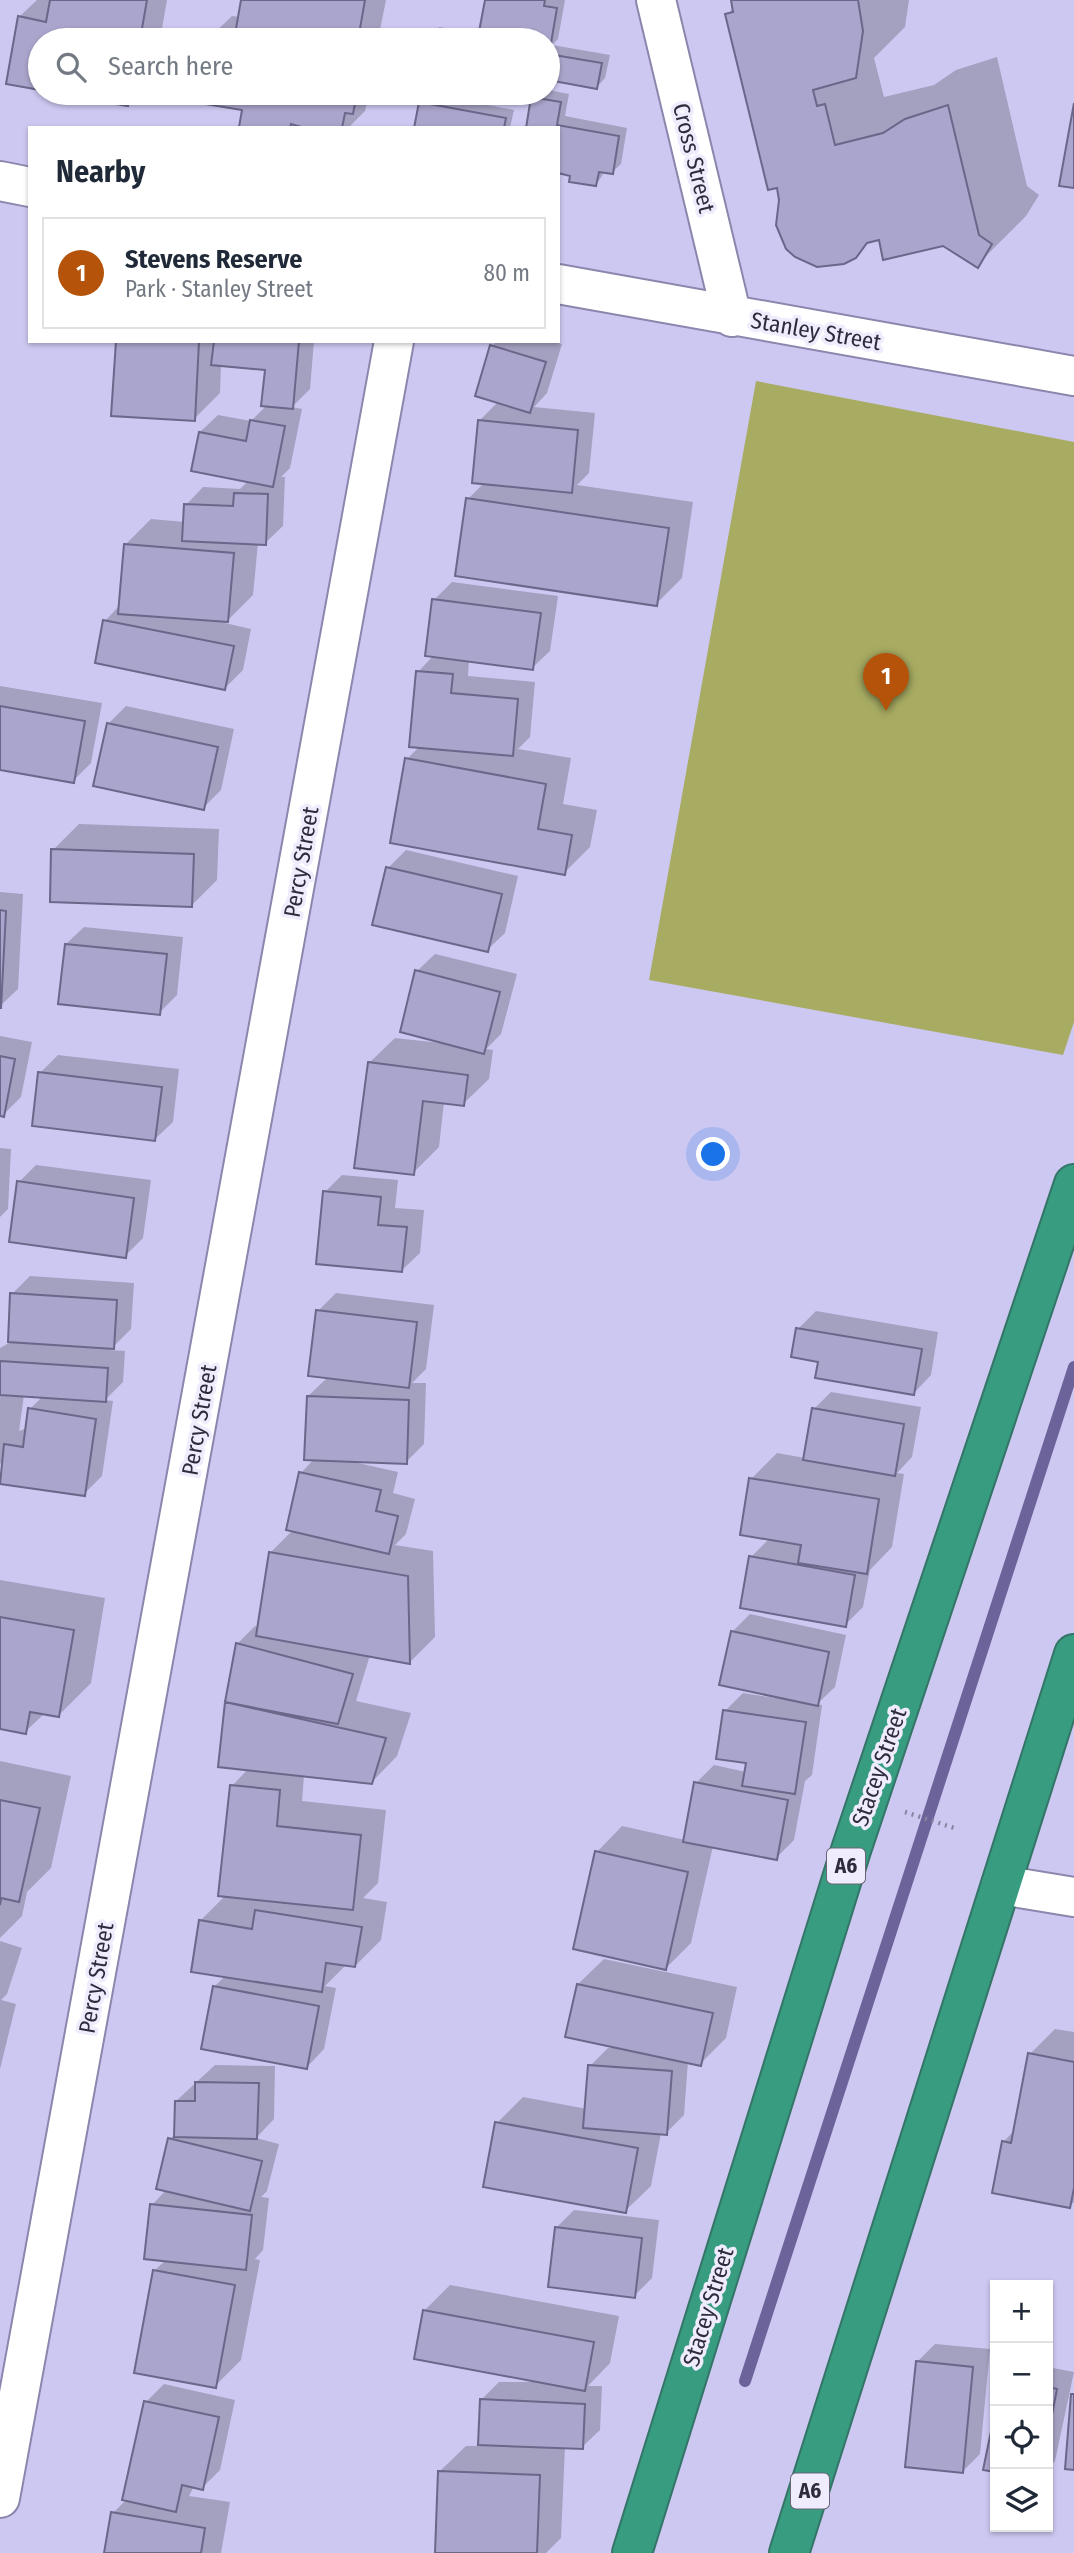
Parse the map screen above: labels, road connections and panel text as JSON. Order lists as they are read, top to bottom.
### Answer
{
  "streets": {
    "highway": ["Stacey Street", "A6"],
    "street": ["Cross Street", "Stanley Street", "Percy Street"]
  },
  "crossings": [
    ["Cross Street", "Stanley Street"]
  ],
  "page": {
    "search": "Search here",
    "heading": "Nearby",
    "list": [
      {
        "mark": "1",
        "name": "Stevens Reserve",
        "note": "Park · Stanley Street",
        "value": "80 m"
      }
    ],
    "pins": "1",
    "map_buttons": ["+", "−"]
  }
}
